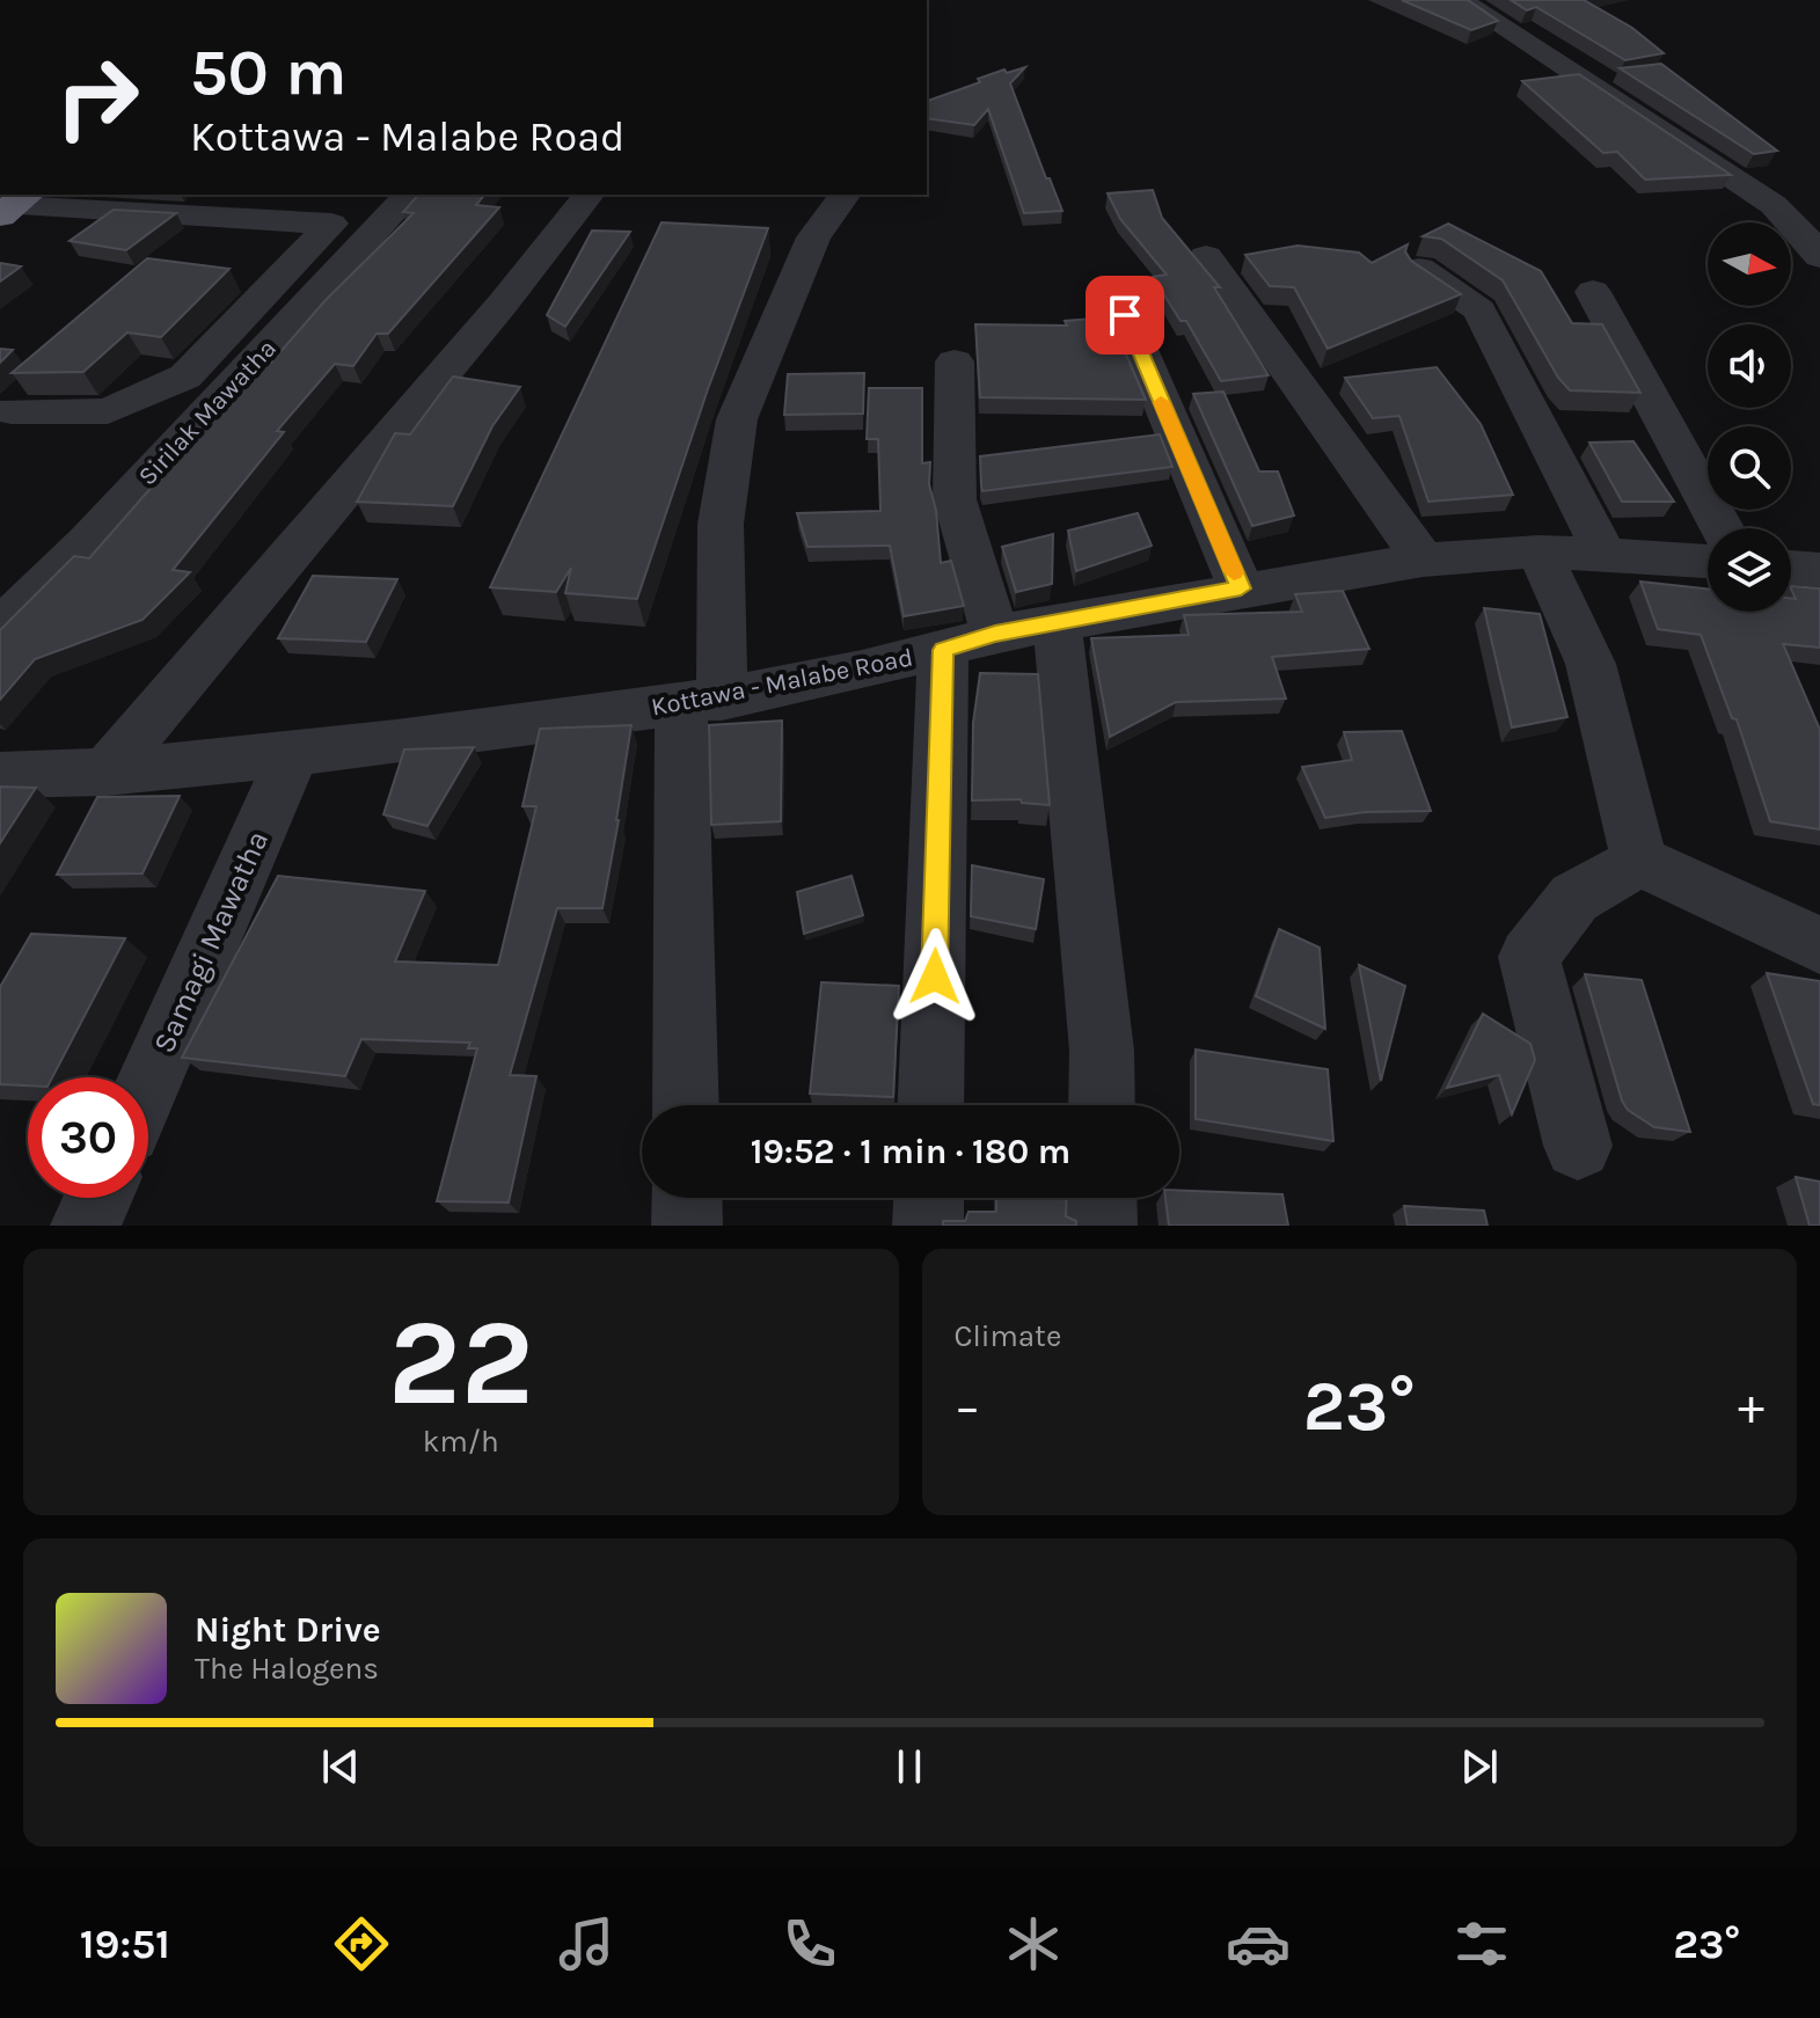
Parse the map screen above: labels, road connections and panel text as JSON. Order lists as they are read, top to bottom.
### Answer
{
  "streets": {
    "street": ["Sirilak Mawatha", "Kottawa - Malabe Road", "Samagi Mawatha"]
  },
  "crossings": [
    ["Kottawa - Malabe Road", "Samagi Mawatha"]
  ],
  "north": "right",
  "page": {
    "turn": ["50 m", "Kottawa - Malabe Road"],
    "limit": "30",
    "trip": "19:52 · 1 min · 180 m",
    "tile": [
      ["22", "km/h"],
      "Climate"
    ],
    "heat": ["−", "23°", "+"],
    "song": ["Night Drive", "The Halogens"],
    "tabs": ["19:51", "23°"]
  }
}
